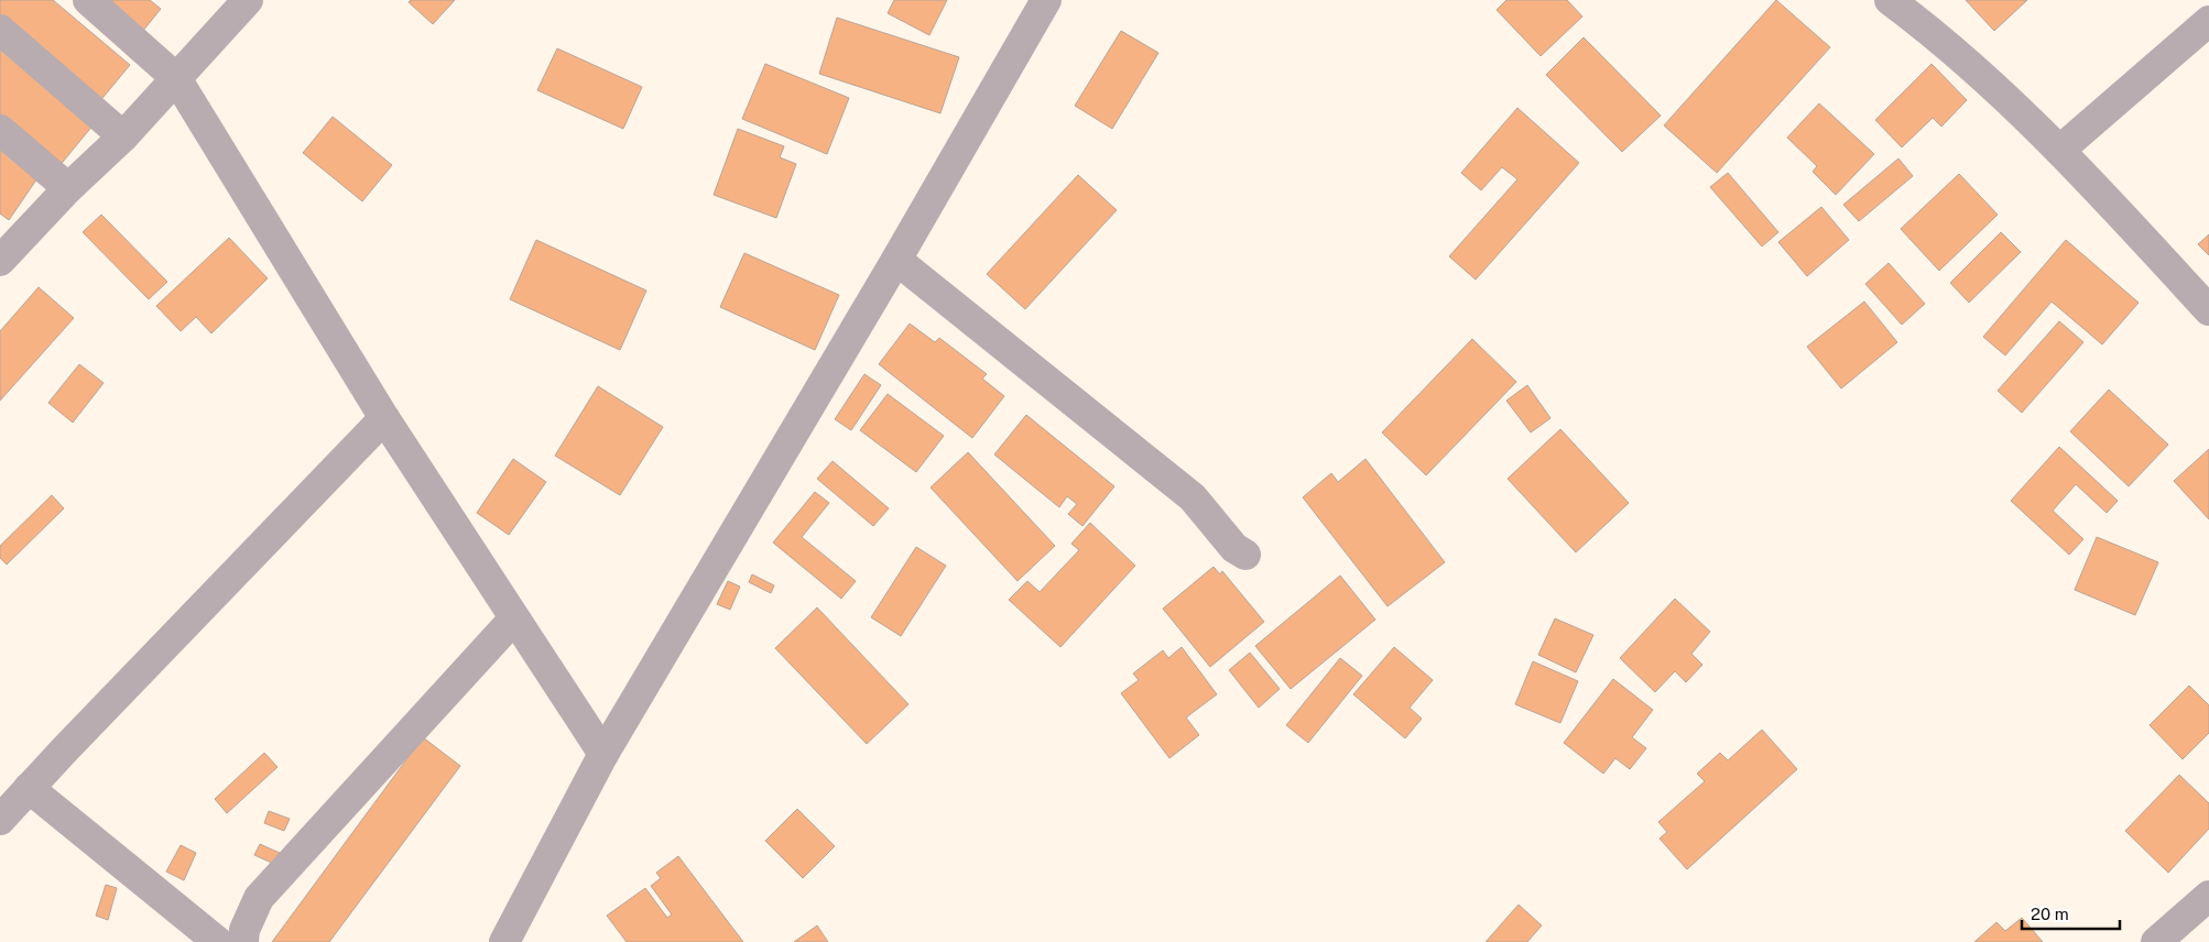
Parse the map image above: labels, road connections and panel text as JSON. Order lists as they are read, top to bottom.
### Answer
{
  "scale_bar": "20 m"
}
